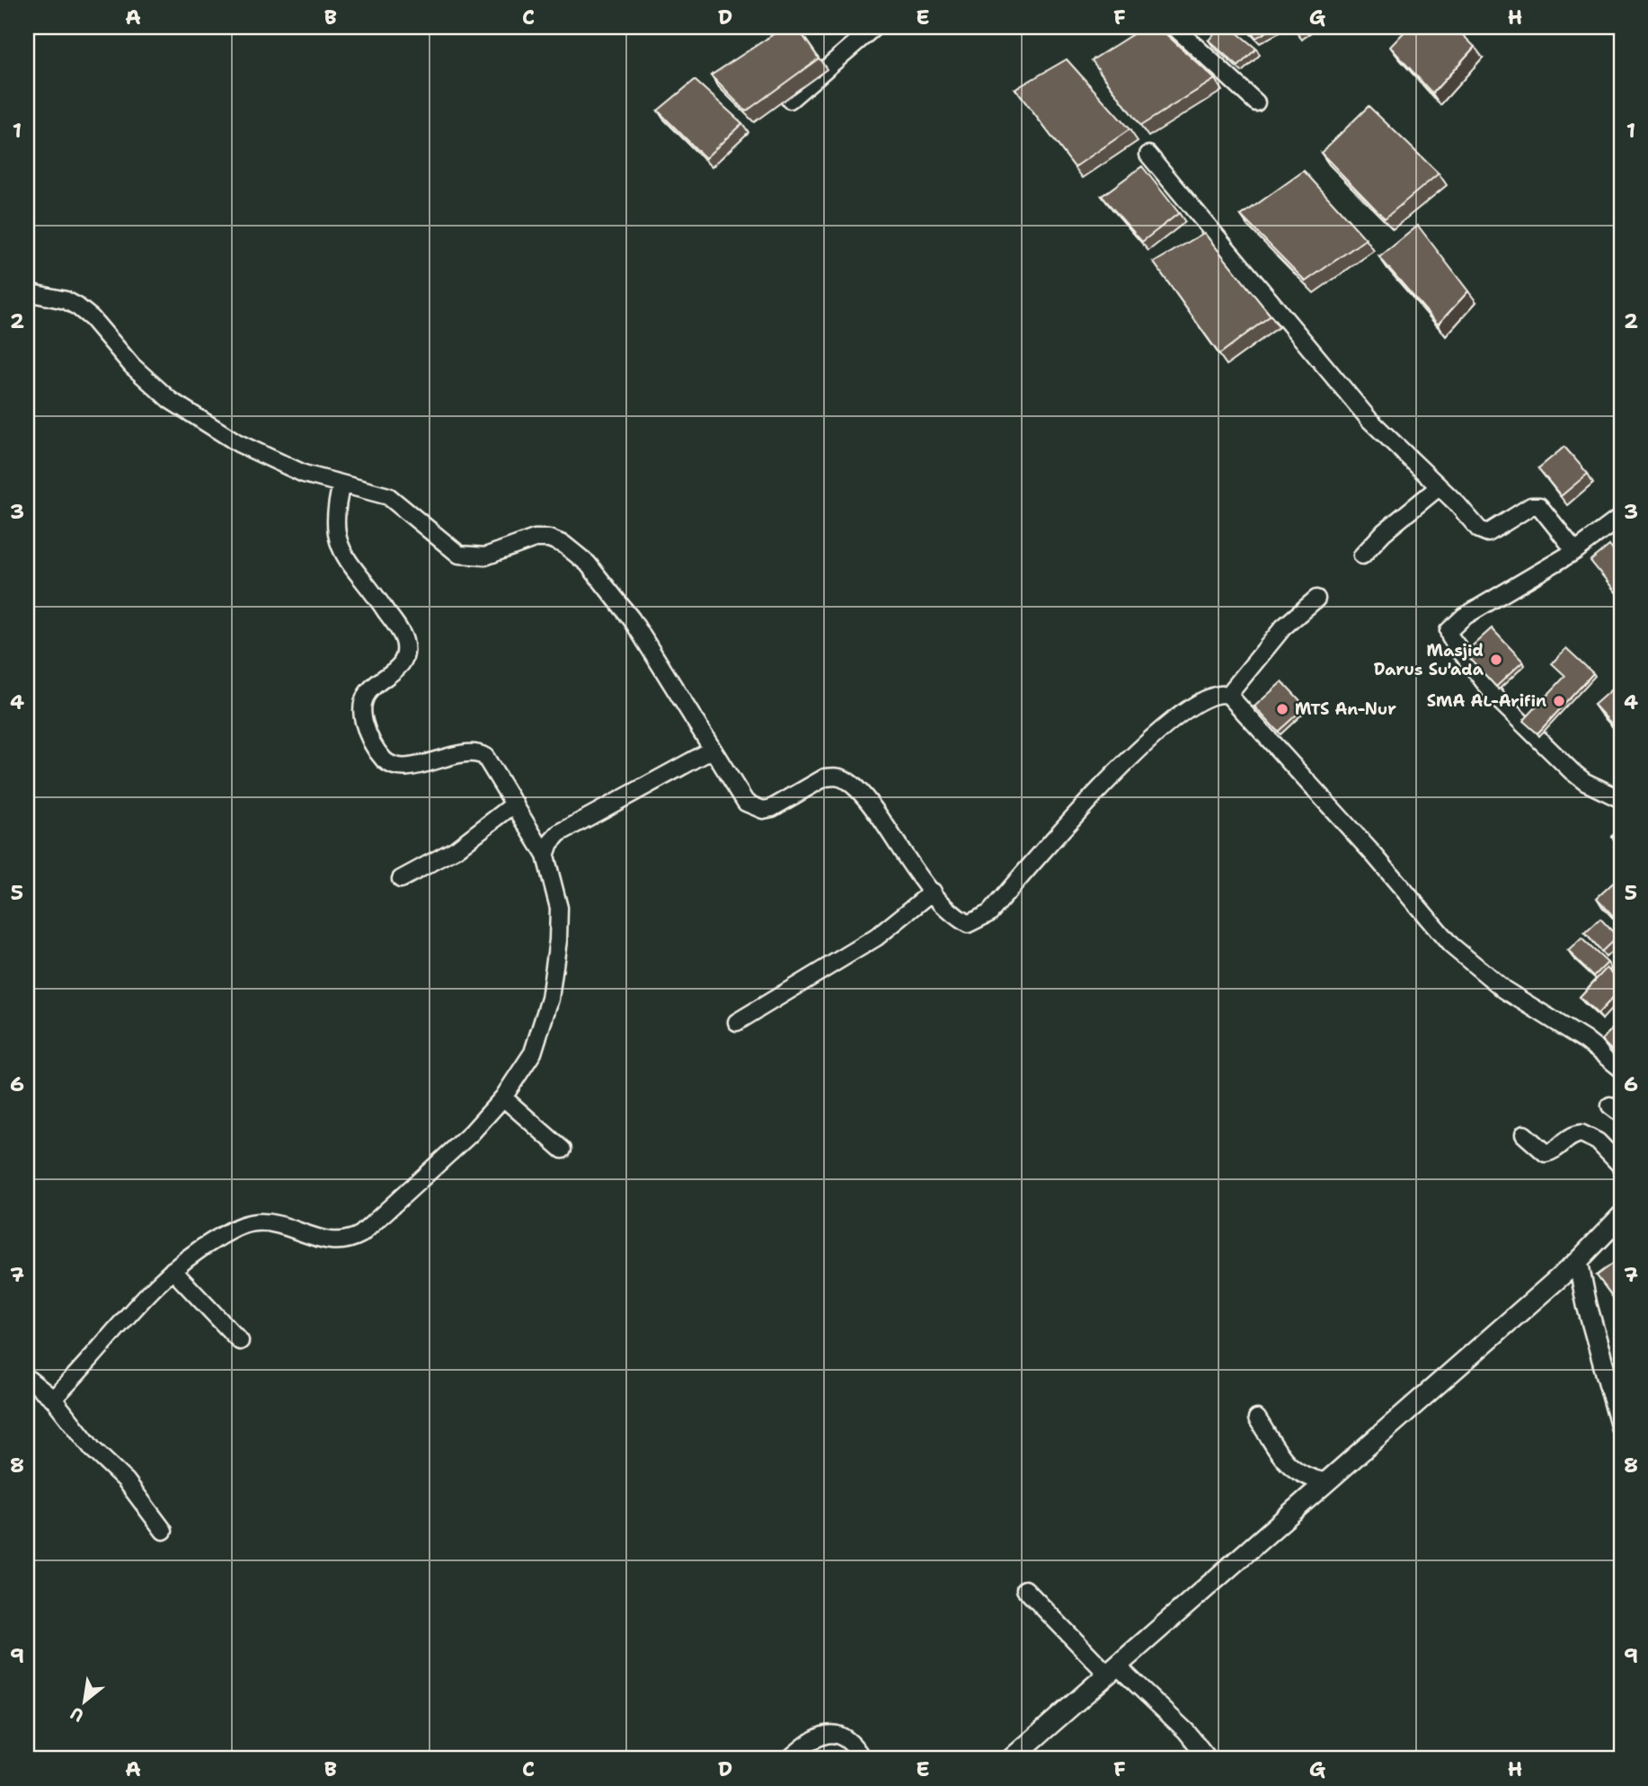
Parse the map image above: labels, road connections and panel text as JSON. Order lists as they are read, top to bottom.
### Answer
{
  "places": ["Masjid Darus Su'ada", "SMA AL-Arifin", "MTS An-Nur"],
  "north": "bottom left",
  "grid": {
    "columns": [
      "A",
      "B",
      "C",
      "D",
      "E",
      "F",
      "G",
      "H"
    ],
    "rows": [
      "1",
      "2",
      "3",
      "4",
      "5",
      "6",
      "7",
      "8",
      "9"
    ]
  }
}
